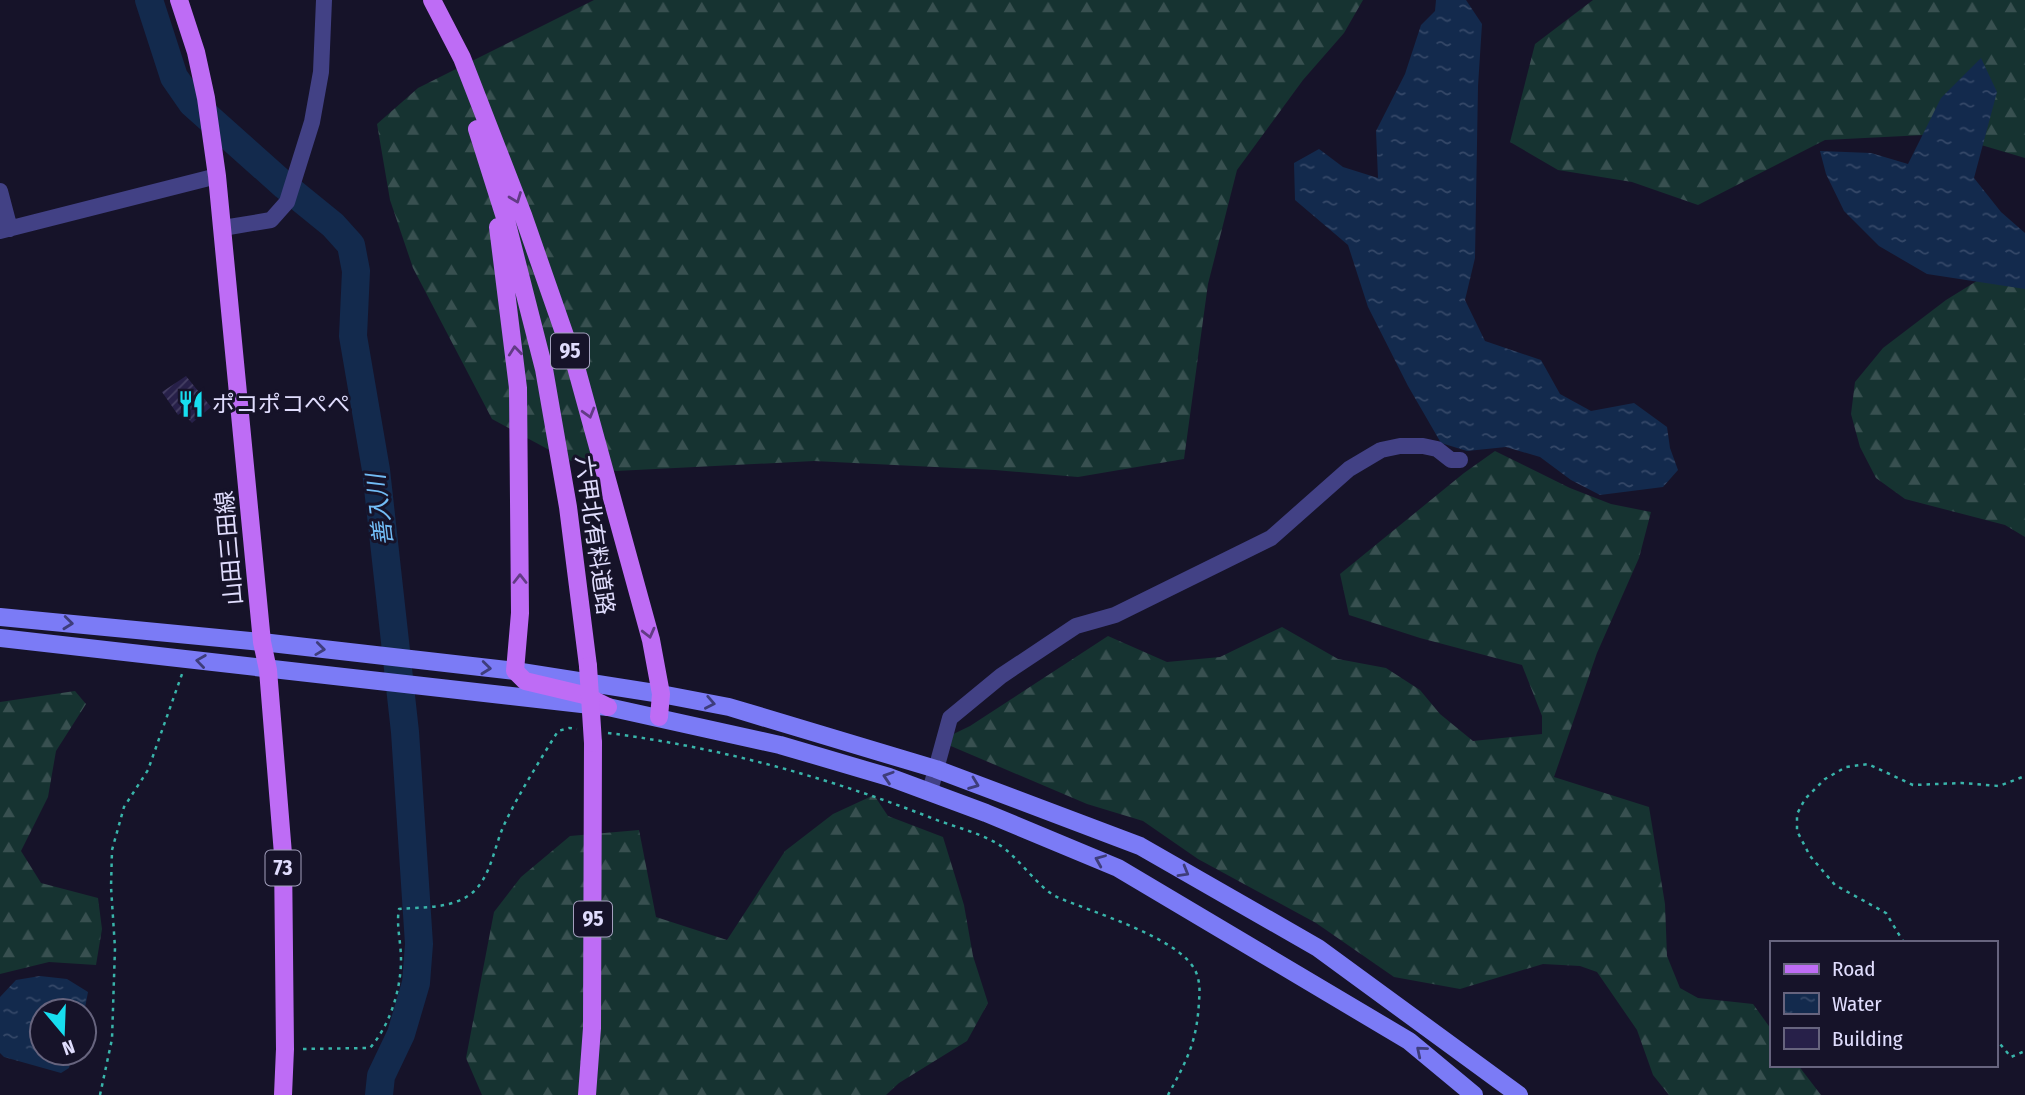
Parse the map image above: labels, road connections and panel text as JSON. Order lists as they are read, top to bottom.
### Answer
{
  "streets": {
    "main road": [
      "95",
      "六甲北有料道路",
      "山田三田線",
      "73"
    ]
  },
  "crossings": [
    ["95", "六甲北有料道路"]
  ],
  "water": ["善入川"],
  "places": {
    "restaurant": ["ポコポコぺぺ"]
  },
  "legend": ["Road", "Water", "Building"],
  "north": "bottom"
}
